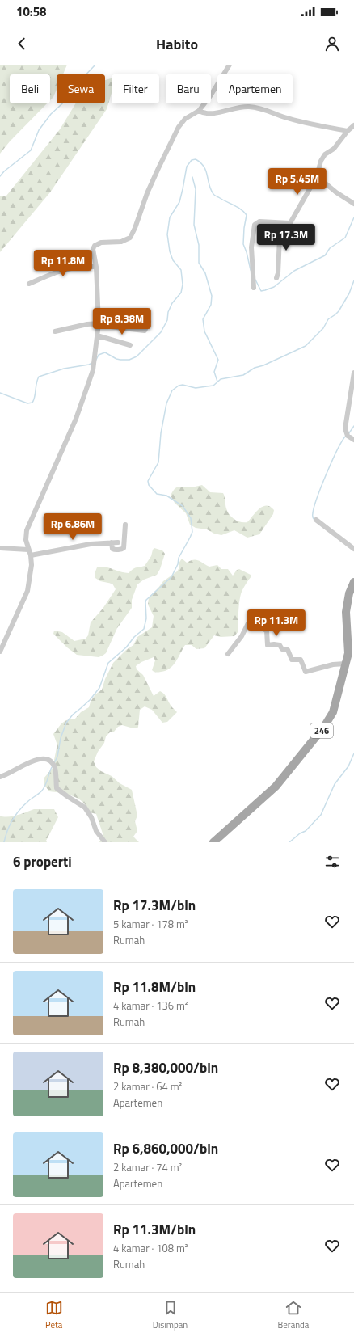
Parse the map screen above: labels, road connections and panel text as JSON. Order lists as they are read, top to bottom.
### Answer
{
  "streets": {
    "main road": ["246"]
  },
  "page": {
    "status": "10:58",
    "header": "Habito",
    "chip": [
      "Beli",
      "Sewa",
      "Filter",
      "Baru",
      "Apartemen"
    ],
    "price": [
      "Rp 5.45M",
      "Rp 17.3M",
      "Rp 11.8M",
      "Rp 8.38M",
      "Rp 6.86M",
      "Rp 11.3M"
    ],
    "heading": "6 properti",
    "list": [
      {
        "name": "Rp 17.3M/bln",
        "note": "5 kamar · 178 m² · Rumah"
      },
      {
        "name": "Rp 11.8M/bln",
        "note": "4 kamar · 136 m² · Rumah"
      },
      {
        "name": "Rp 8,380,000/bln",
        "note": "2 kamar · 64 m² · Apartemen"
      },
      {
        "name": "Rp 6,860,000/bln",
        "note": "2 kamar · 74 m² · Apartemen"
      },
      {
        "name": "Rp 11.3M/bln",
        "note": "4 kamar · 108 m² · Rumah"
      }
    ],
    "tabs": ["Peta", "Disimpan", "Beranda"]
  }
}
